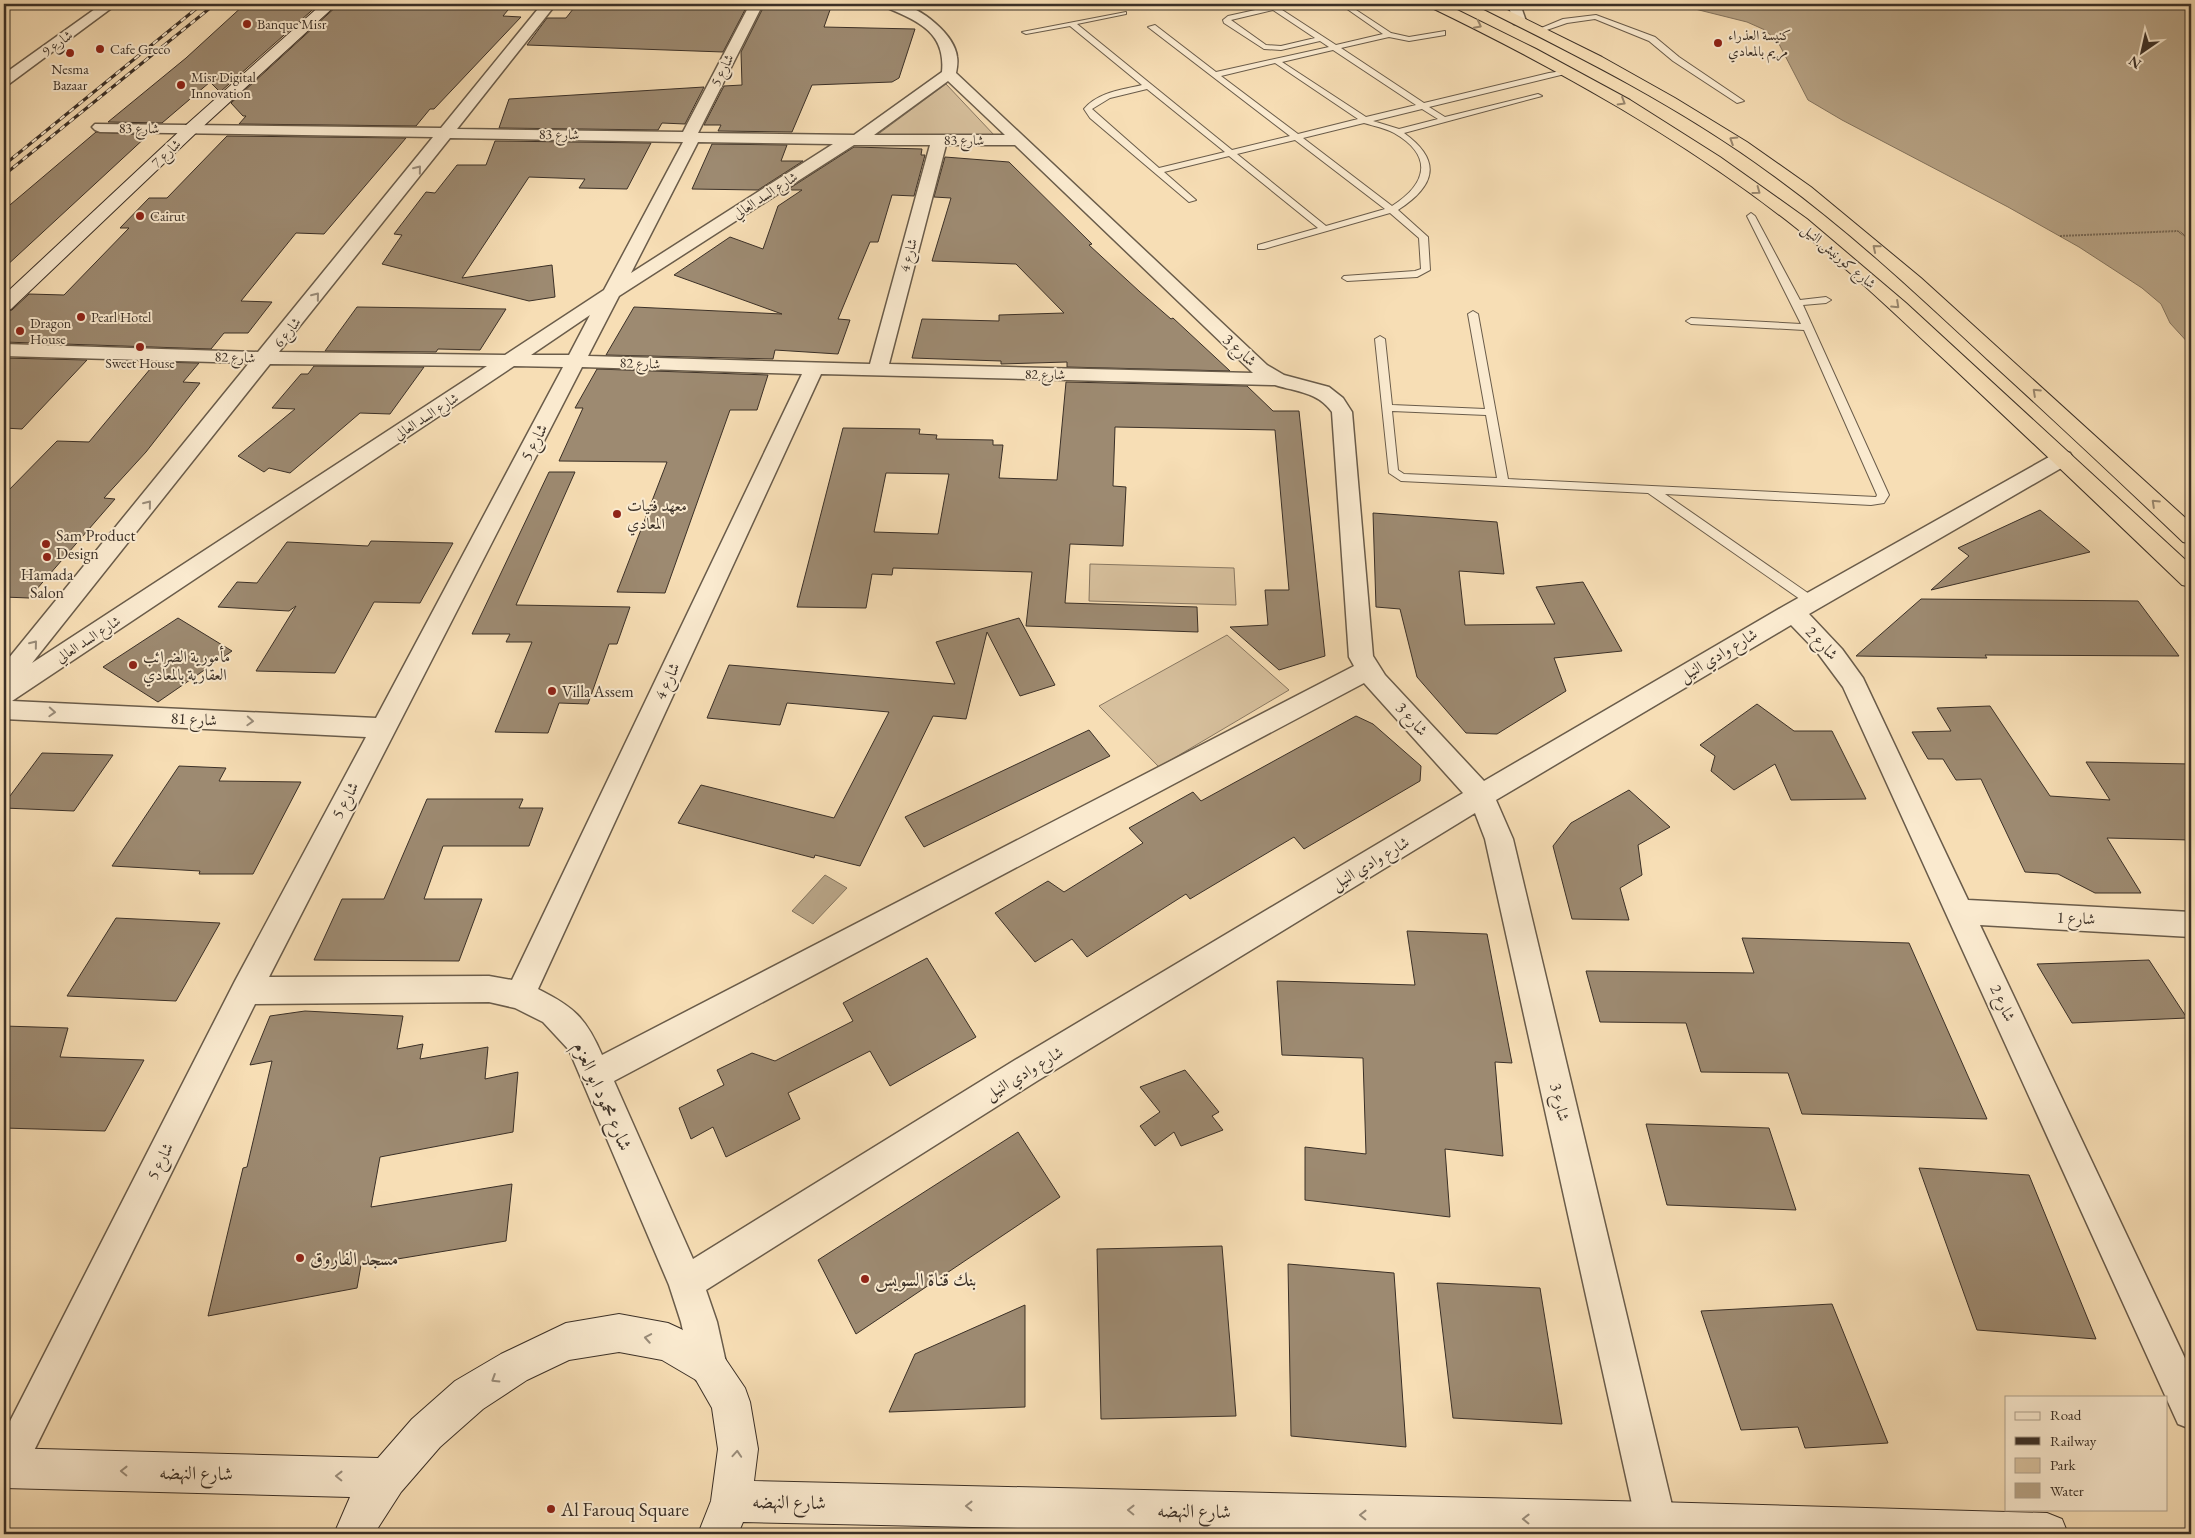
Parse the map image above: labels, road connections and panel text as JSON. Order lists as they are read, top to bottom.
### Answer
{
  "streets": {
    "highway": ["شارع كورنيش النيل"],
    "main road": ["شارع 7", "شارع النهضه"],
    "street": [
      "شارع 9",
      "شارع 5",
      "شارع 83",
      "شارع السد العالي",
      "شارع 4",
      "شارع 6",
      "شارع 3",
      "شارع 82",
      "شارع 2",
      "شارع وادي النيل",
      "شارع 81",
      "شارع 1",
      "شارع محمود ابو العزم"
    ]
  },
  "crossings": [
    ["شارع 5", "شارع 83"],
    ["شارع 5", "شارع السد العالي"],
    ["شارع 5", "شارع 82"],
    ["شارع 5", "شارع 81"],
    ["شارع 5", "شارع محمود ابو العزم"],
    ["شارع 5", "شارع النهضه"],
    ["شارع 83", "شارع 7"],
    ["شارع 83", "شارع السد العالي"],
    ["شارع 83", "شارع 4"],
    ["شارع 83", "شارع 6"],
    ["شارع 83", "شارع 3"],
    ["شارع السد العالي", "شارع 3"],
    ["شارع السد العالي", "شارع 82"],
    ["شارع 4", "شارع 82"],
    ["شارع 4", "شارع محمود ابو العزم"],
    ["شارع كورنيش النيل", "شارع وادي النيل"],
    ["شارع 6", "شارع 82"],
    ["شارع 3", "شارع 82"],
    ["شارع 3", "شارع وادي النيل"],
    ["شارع 3", "شارع النهضه"],
    ["شارع 2", "شارع وادي النيل"],
    ["شارع 2", "شارع 1"],
    ["شارع وادي النيل", "شارع محمود ابو العزم"]
  ],
  "one_way": ["شارع 6", "شارع 81", "شارع النهضه"],
  "places": [
    "Banque Misr",
    "كنيسة العذراء مريم بالمعادي",
    "Cafe Greco",
    "Nesma Bazaar",
    "Misr Digital Innovation",
    "Cairut",
    "Pearl Hotel",
    "Dragon House",
    "Sweet House",
    "معهد فتيات المعادي",
    "Sam Product Design",
    "Hamada Salon",
    "مأمورية الضرائب العقارية بالمعادي",
    "Villa Assem",
    "مسجد الفاروق",
    "بنك قناة السويس",
    "Al Farouq Square"
  ],
  "legend": [
    "Road",
    "Railway",
    "Park",
    "Water"
  ],
  "north": "bottom left"
}
